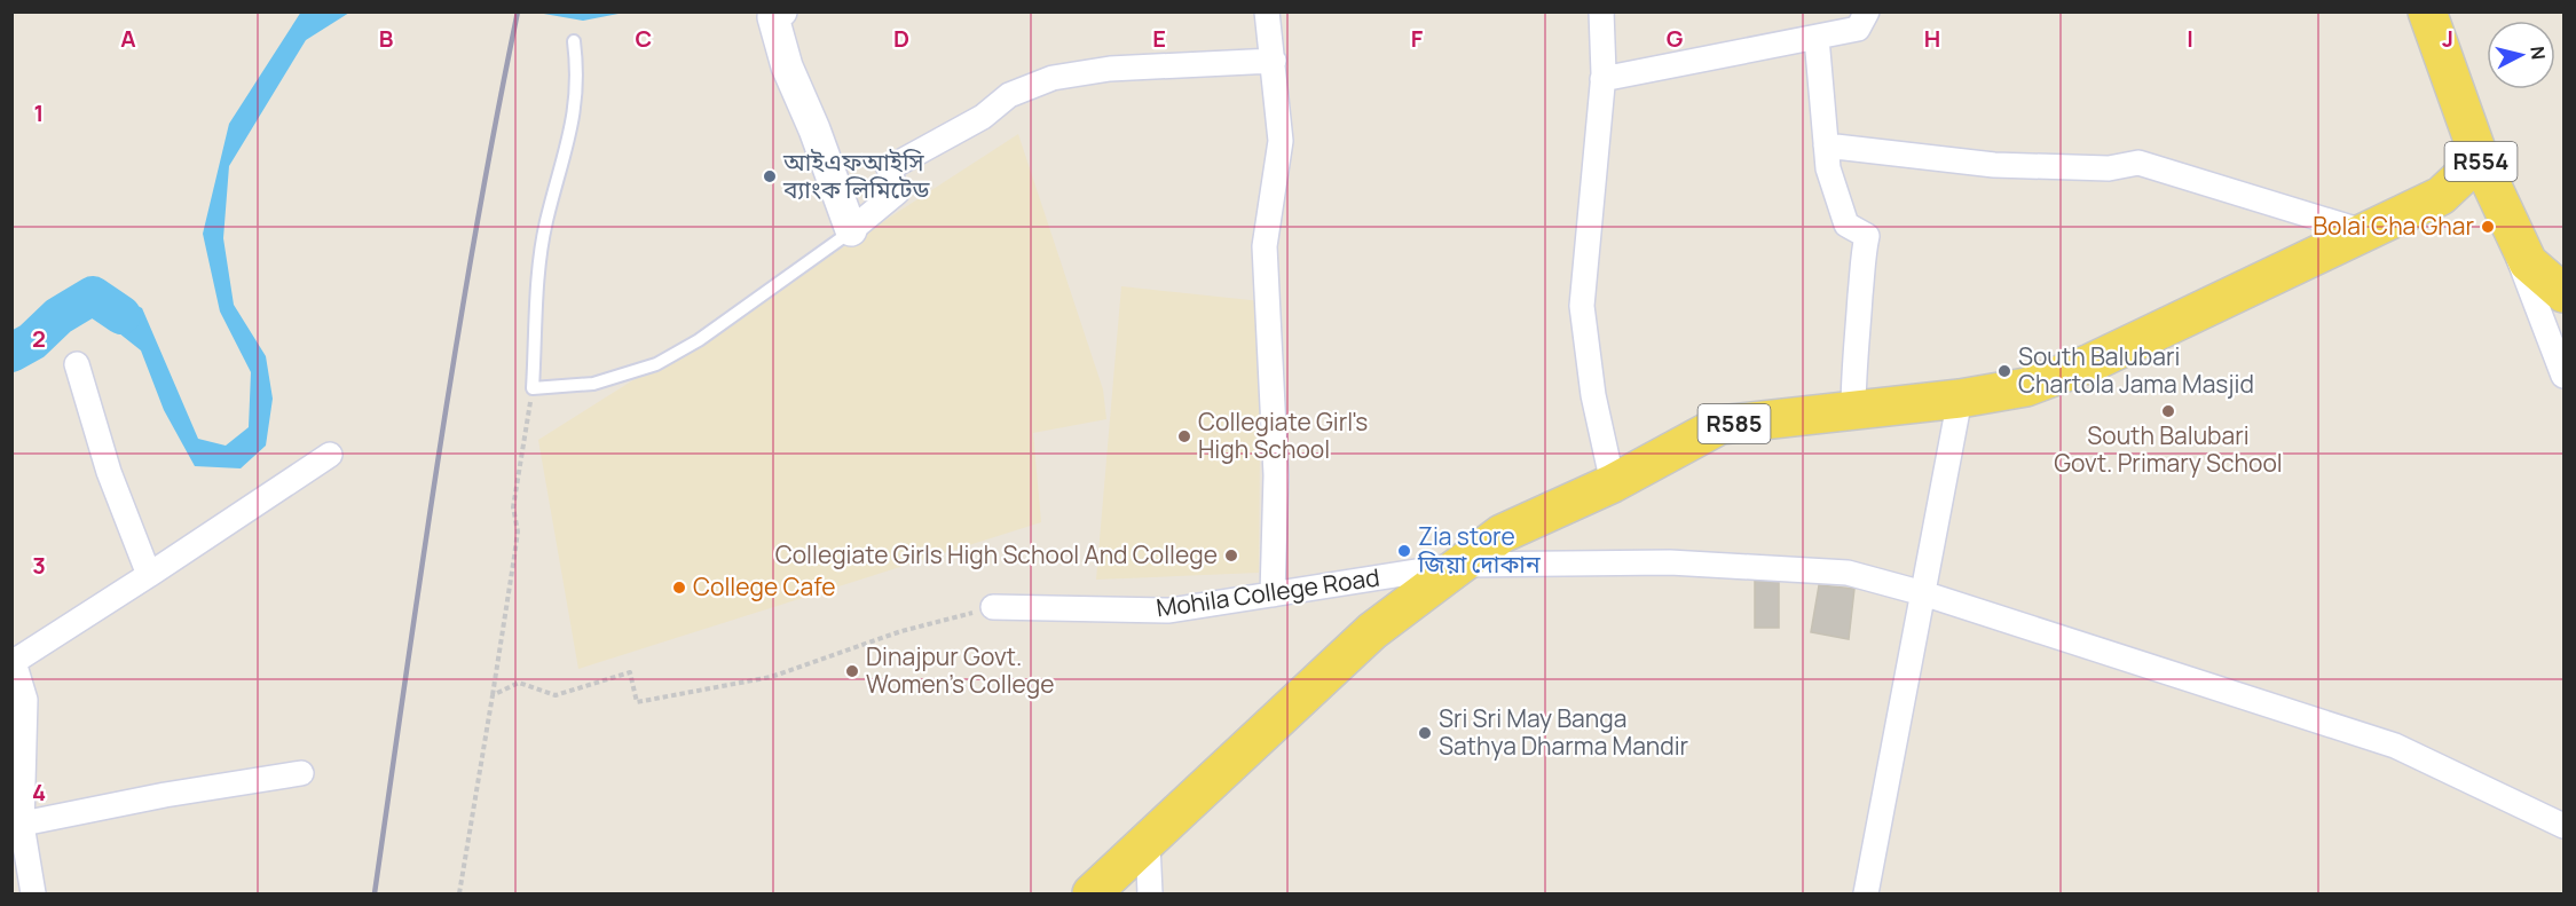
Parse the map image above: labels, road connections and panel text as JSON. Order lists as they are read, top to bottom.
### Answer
{
  "streets": {
    "main road": ["R554", "R585"],
    "street": ["Mohila College Road"]
  },
  "crossings": [
    ["R554", "R585"],
    ["R585", "Mohila College Road"]
  ],
  "places": [
    "আইএফআইসি ব্যাংক লিমিটেড",
    "Bolai Cha Ghar",
    "South Balubari Chartola Jama Masjid",
    "South Balubari Govt. Primary School",
    "Collegiate Girl's High School",
    "Zia store জিয়া দোকান",
    "Collegiate Girls High School And College",
    "College Cafe",
    "Dinajpur Govt. Women's College",
    "Sri Sri May Banga Sathya Dharma Mandir"
  ],
  "north": "right",
  "grid": {
    "columns": [
      "A",
      "B",
      "C",
      "D",
      "E",
      "F",
      "G",
      "H",
      "I",
      "J"
    ],
    "rows": [
      "1",
      "2",
      "3",
      "4"
    ]
  }
}
